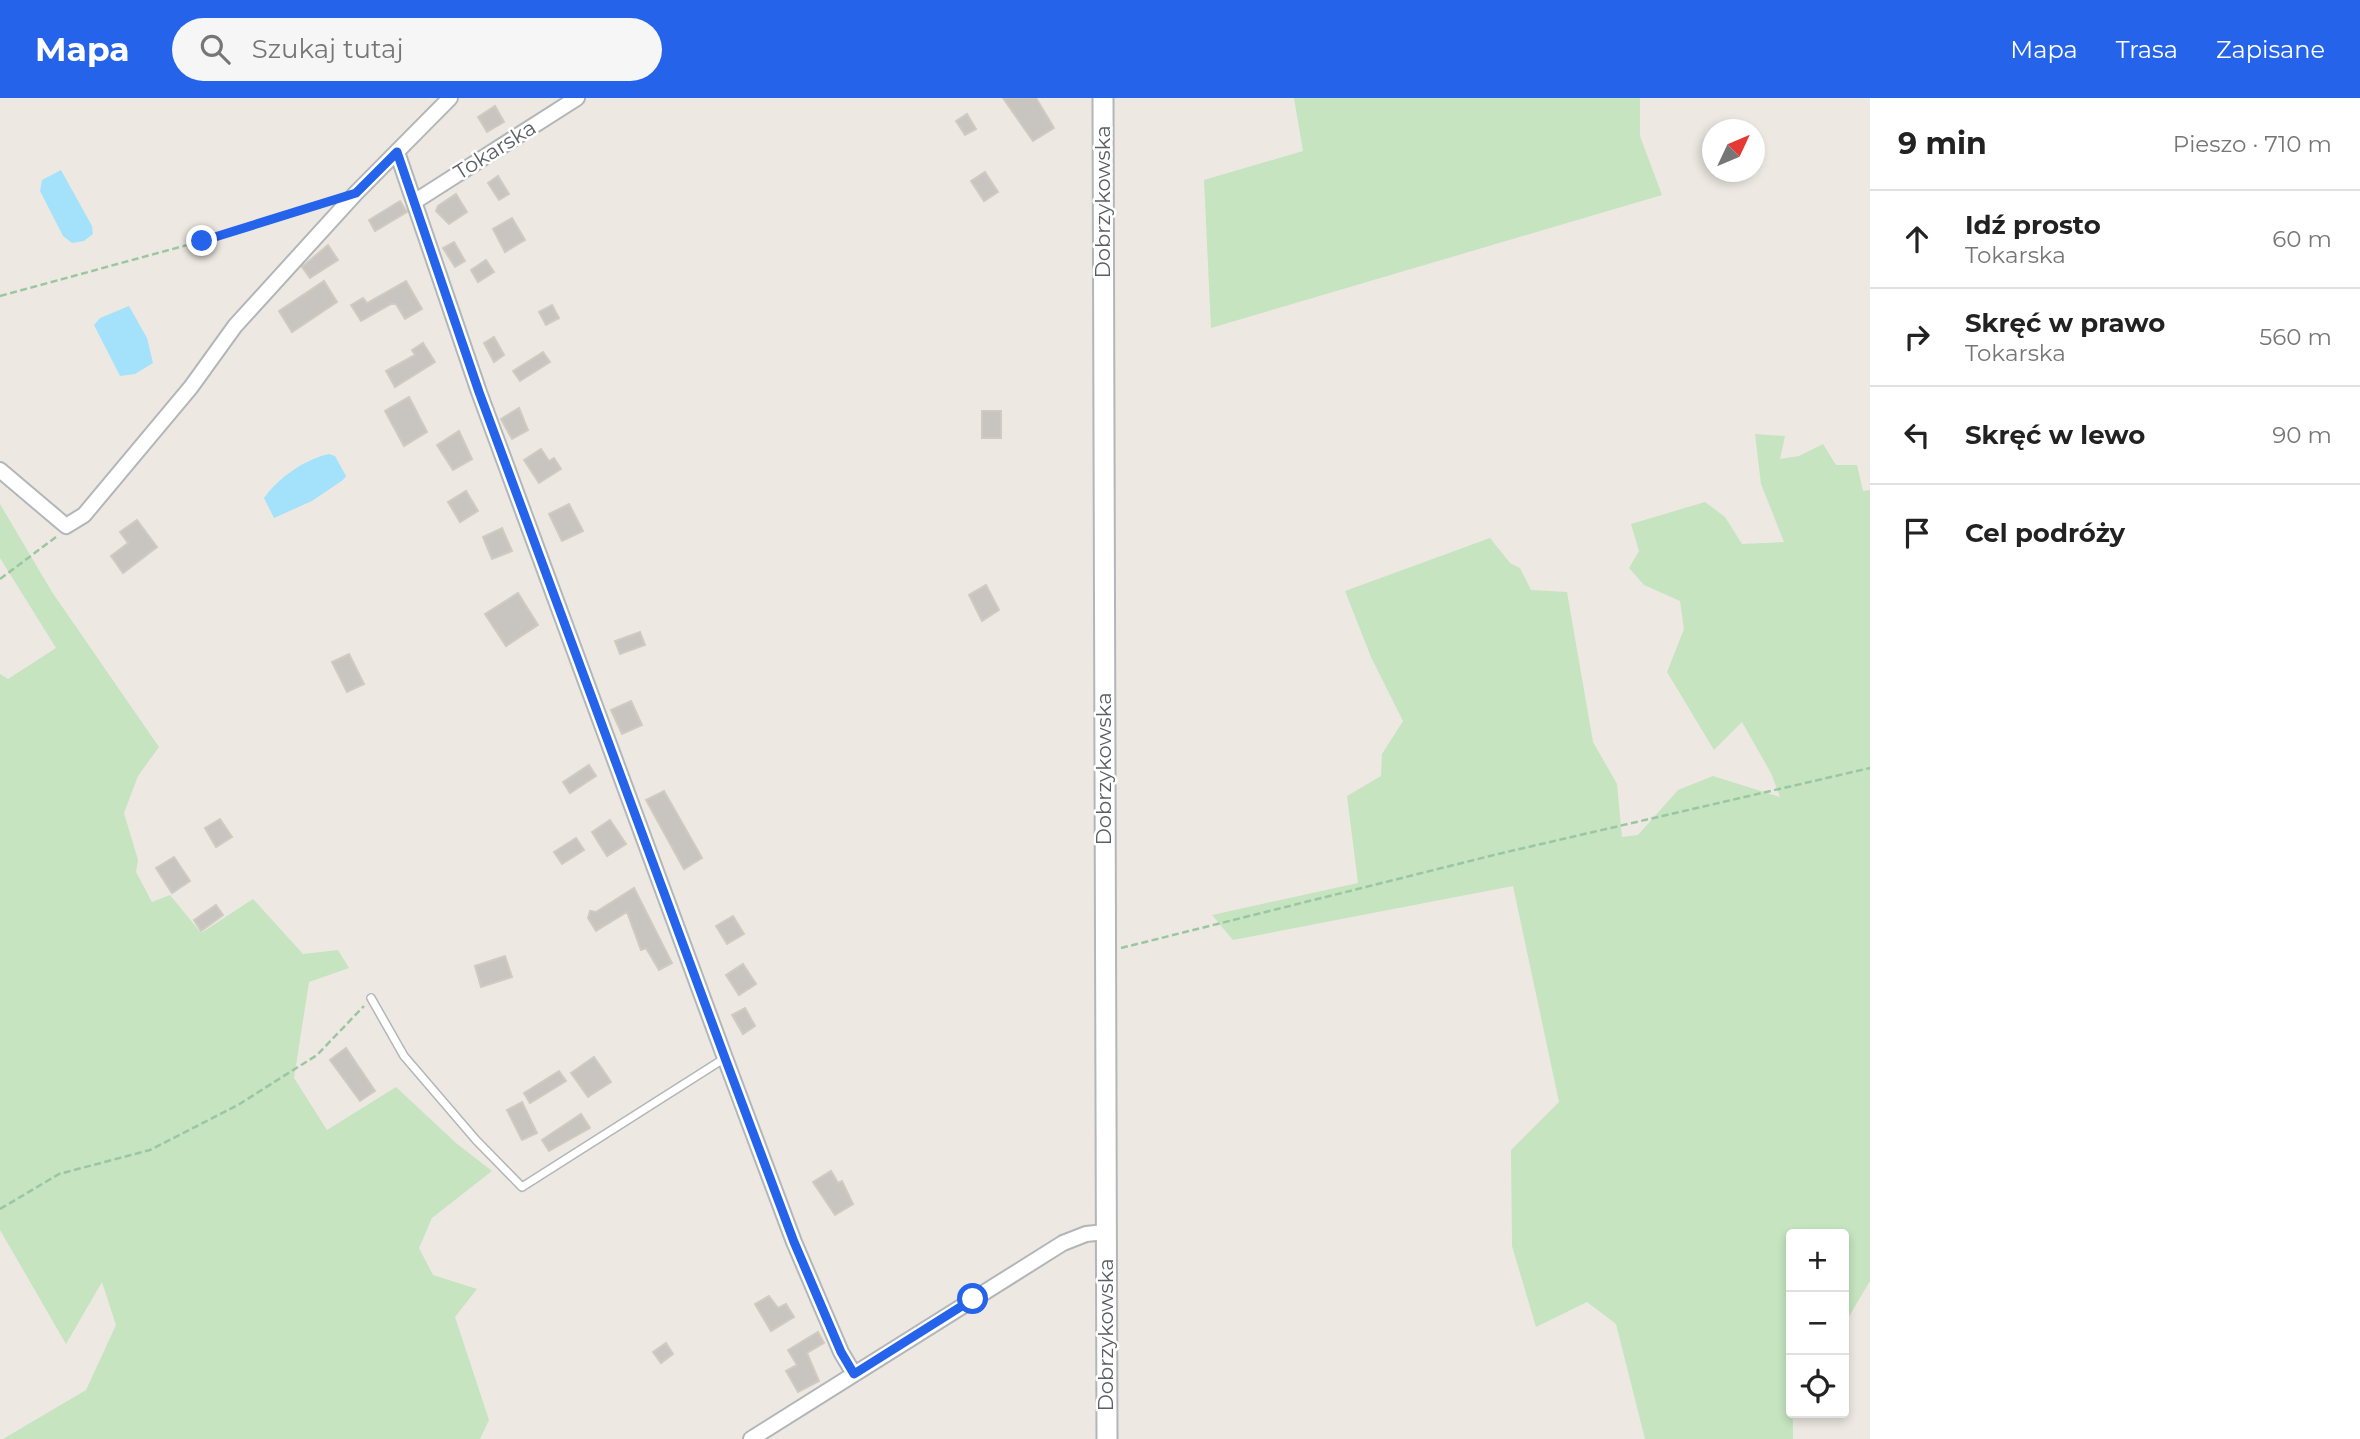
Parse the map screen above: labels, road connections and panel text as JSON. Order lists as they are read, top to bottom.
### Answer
{
  "streets": {
    "main road": ["Dobrzykowska"],
    "street": ["Tokarska"]
  },
  "north": "top right",
  "page": {
    "header": "Mapa",
    "search": "Szukaj tutaj",
    "nav": ["Mapa", "Trasa", "Zapisane"],
    "heading": ["9 min", "Pieszo · 710 m"],
    "list": [
      ["Idź prosto", "Tokarska", "60 m"],
      ["Skręć w prawo", "Tokarska", "560 m"],
      ["Skręć w lewo", "90 m"],
      "Cel podróży"
    ],
    "map_buttons": ["+", "−"]
  }
}
